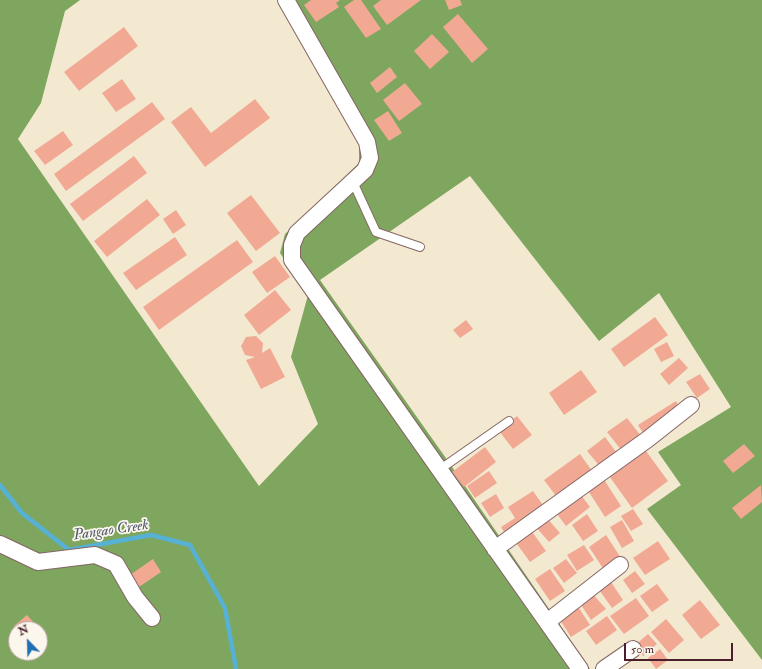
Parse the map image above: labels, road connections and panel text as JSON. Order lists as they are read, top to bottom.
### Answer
{
  "water": ["Pangao Creek"],
  "scale_bar": "50 m",
  "north": "top left"
}
